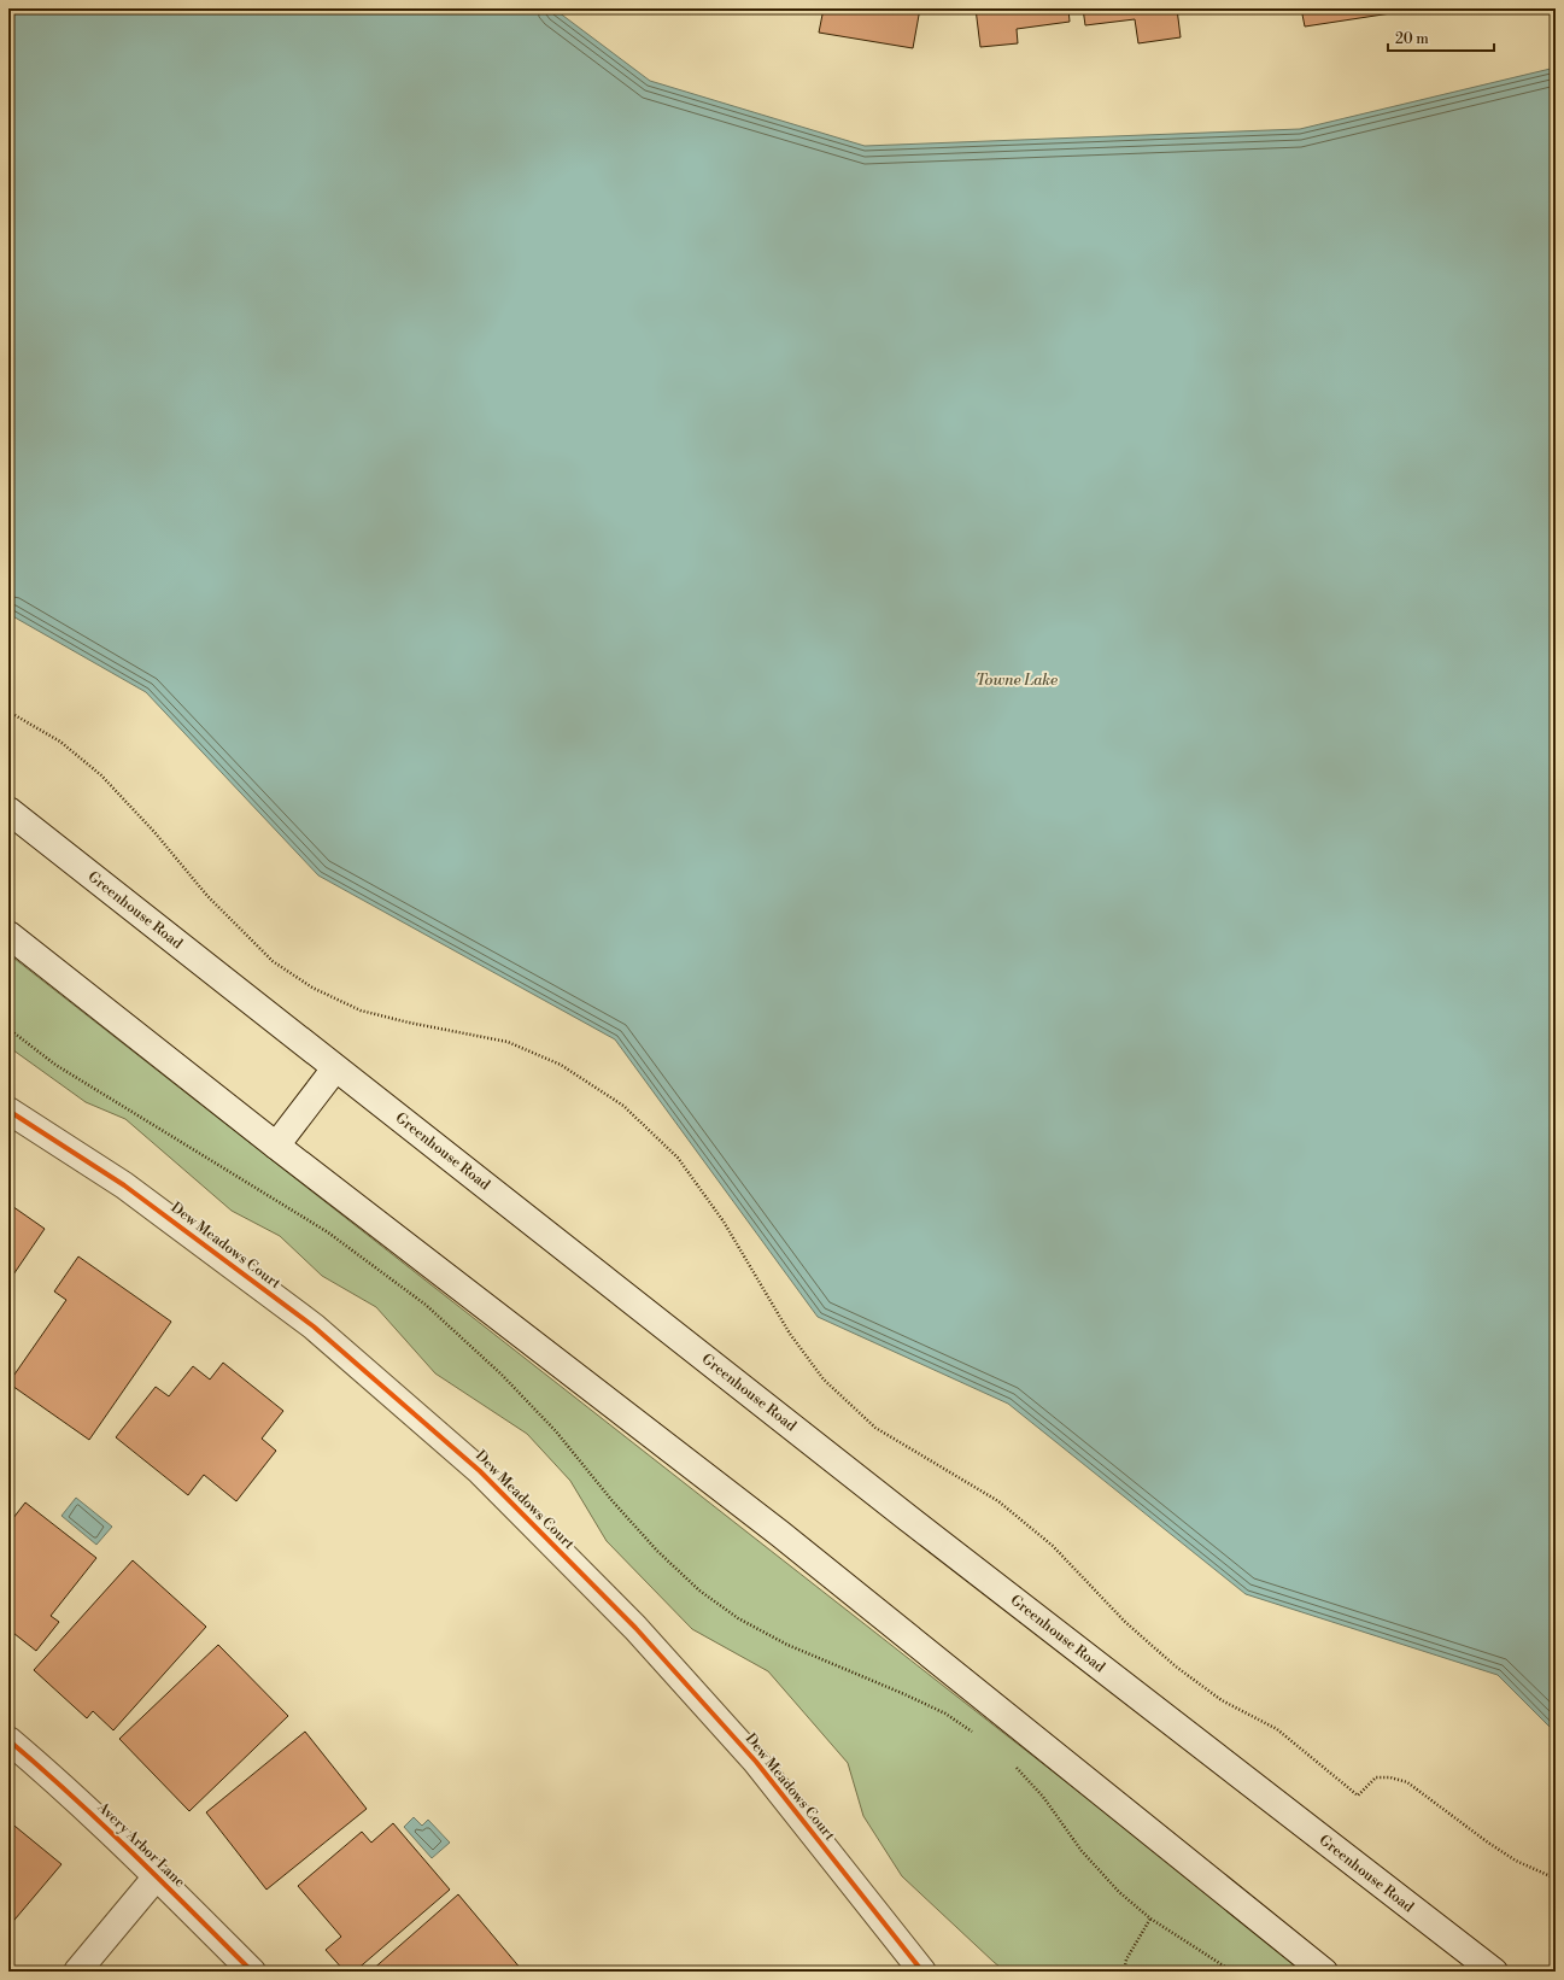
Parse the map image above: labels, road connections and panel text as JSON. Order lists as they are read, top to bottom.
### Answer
{
  "streets": {
    "main road": ["Greenhouse Road", "Dew Meadows Court", "Avery Arbor Lane"]
  },
  "water": ["Towne Lake"],
  "scale_bar": "20 m"
}
